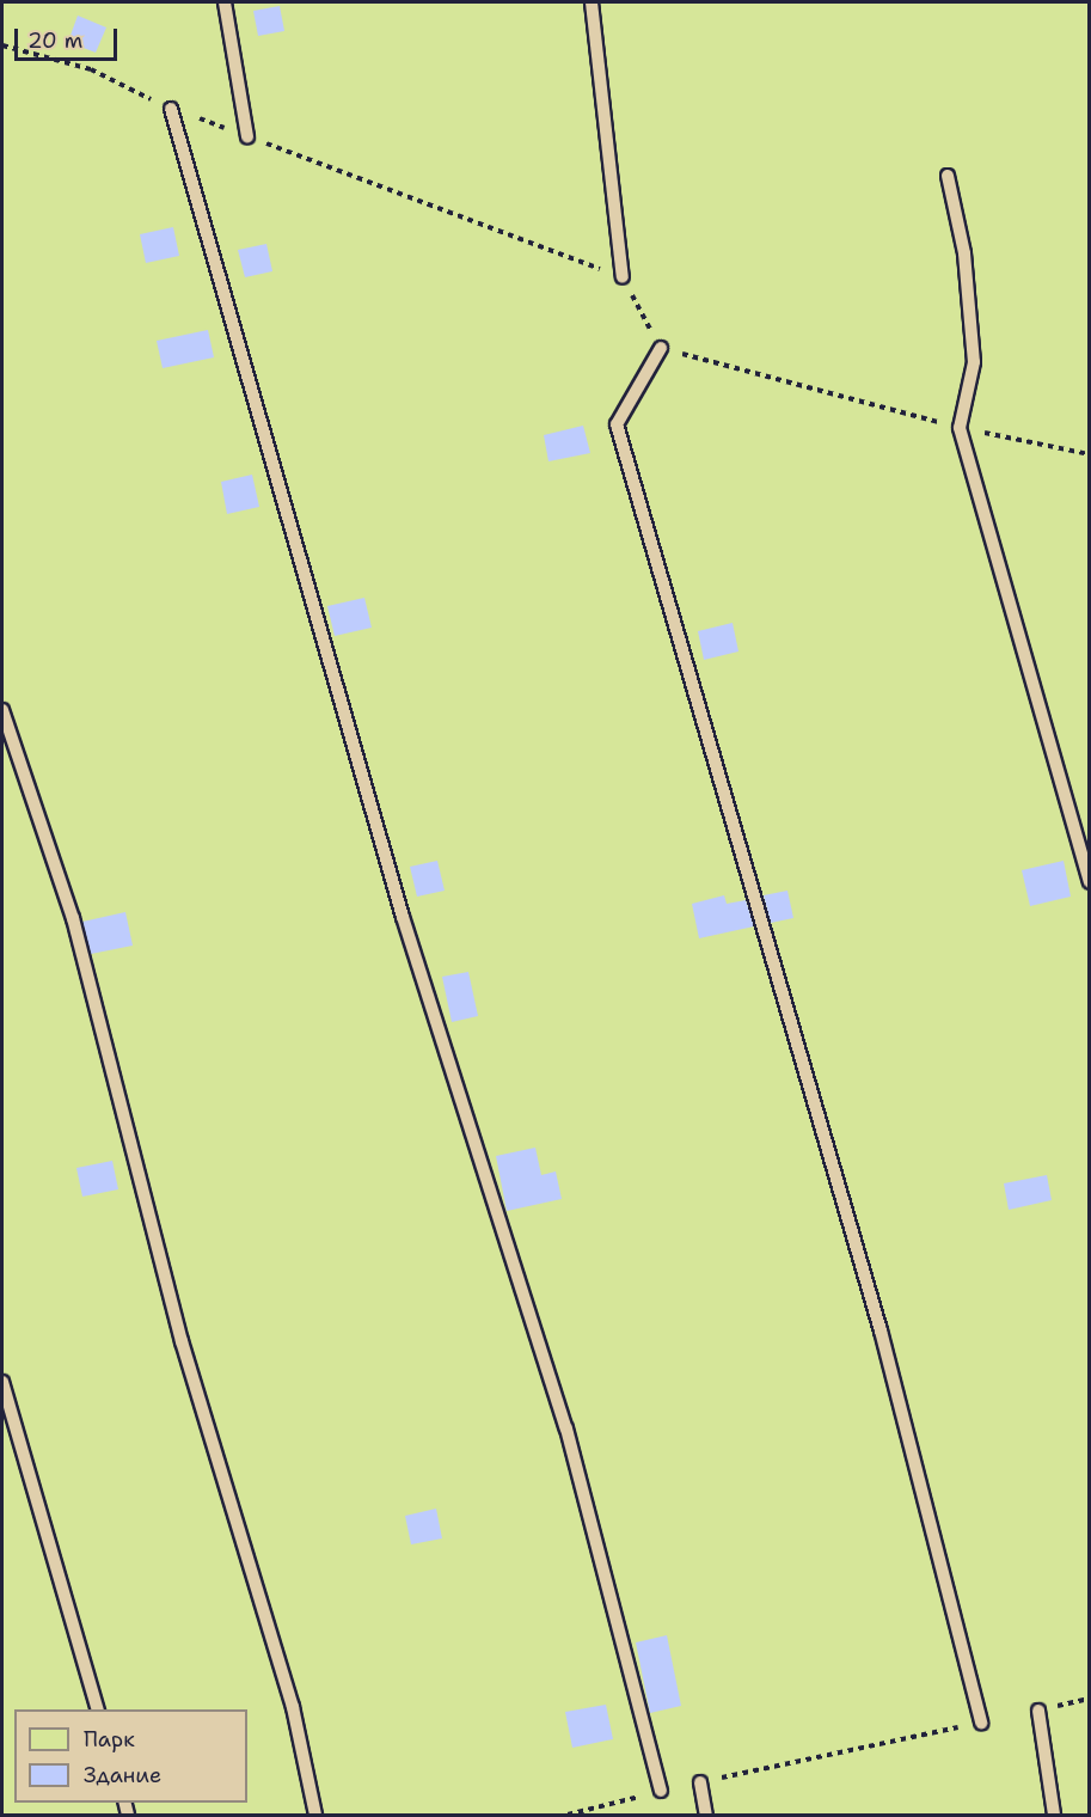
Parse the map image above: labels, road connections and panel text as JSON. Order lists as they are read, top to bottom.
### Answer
{
  "legend": ["Парк", "Здание"],
  "scale_bar": "20 m"
}
